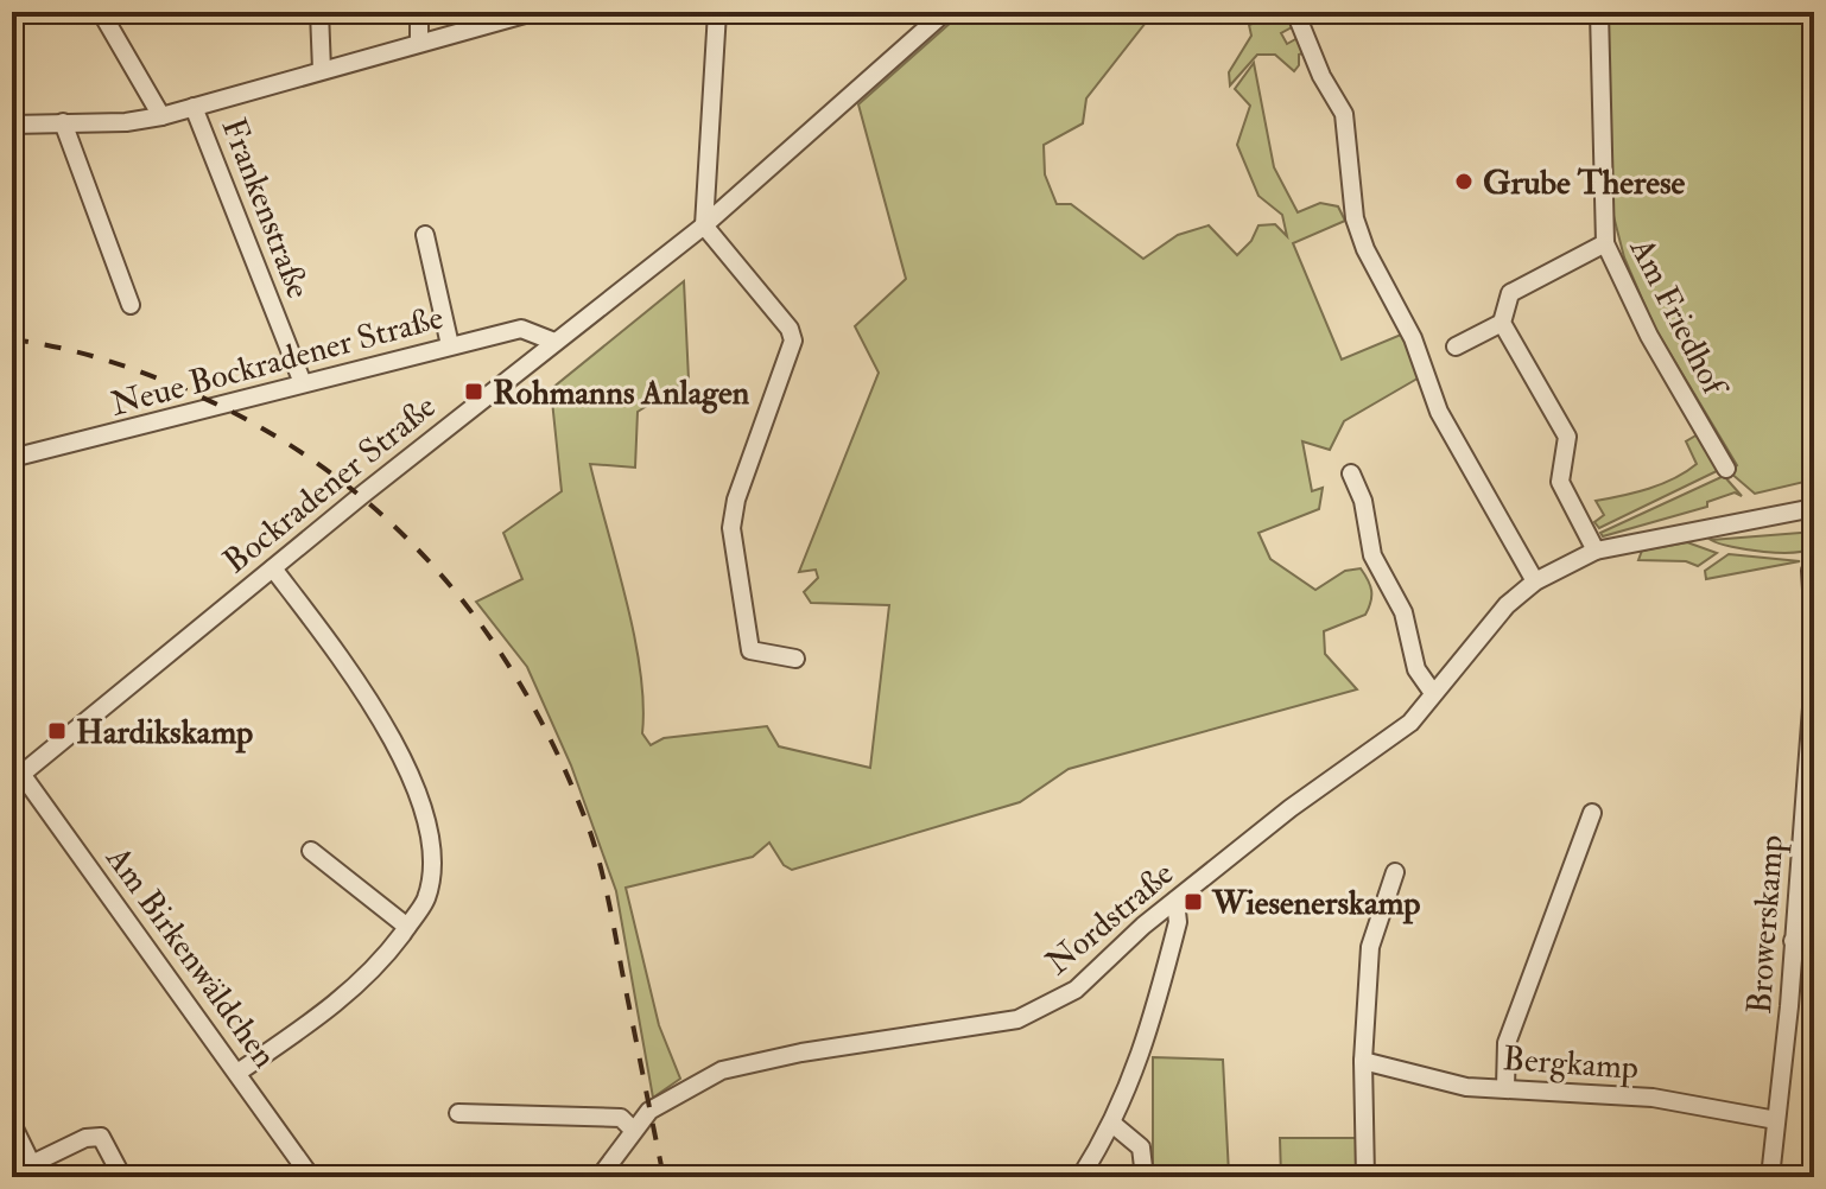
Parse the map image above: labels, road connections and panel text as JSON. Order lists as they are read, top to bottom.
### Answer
{
  "streets": {
    "street": [
      "Frankenstraße",
      "Am Friedhof",
      "Neue Bockradener Straße",
      "Bockradener Straße",
      "Nordstraße",
      "Browerskamp",
      "Am Birkenwäldchen",
      "Bergkamp"
    ]
  },
  "crossings": [
    ["Frankenstraße", "Neue Bockradener Straße"],
    ["Neue Bockradener Straße", "Bockradener Straße"],
    ["Bockradener Straße", "Am Birkenwäldchen"],
    ["Browerskamp", "Bergkamp"]
  ],
  "places": {
    "other": ["Grube Therese"],
    "transit": ["Rohmanns Anlagen", "Hardikskamp", "Wiesenerskamp"]
  }
}
